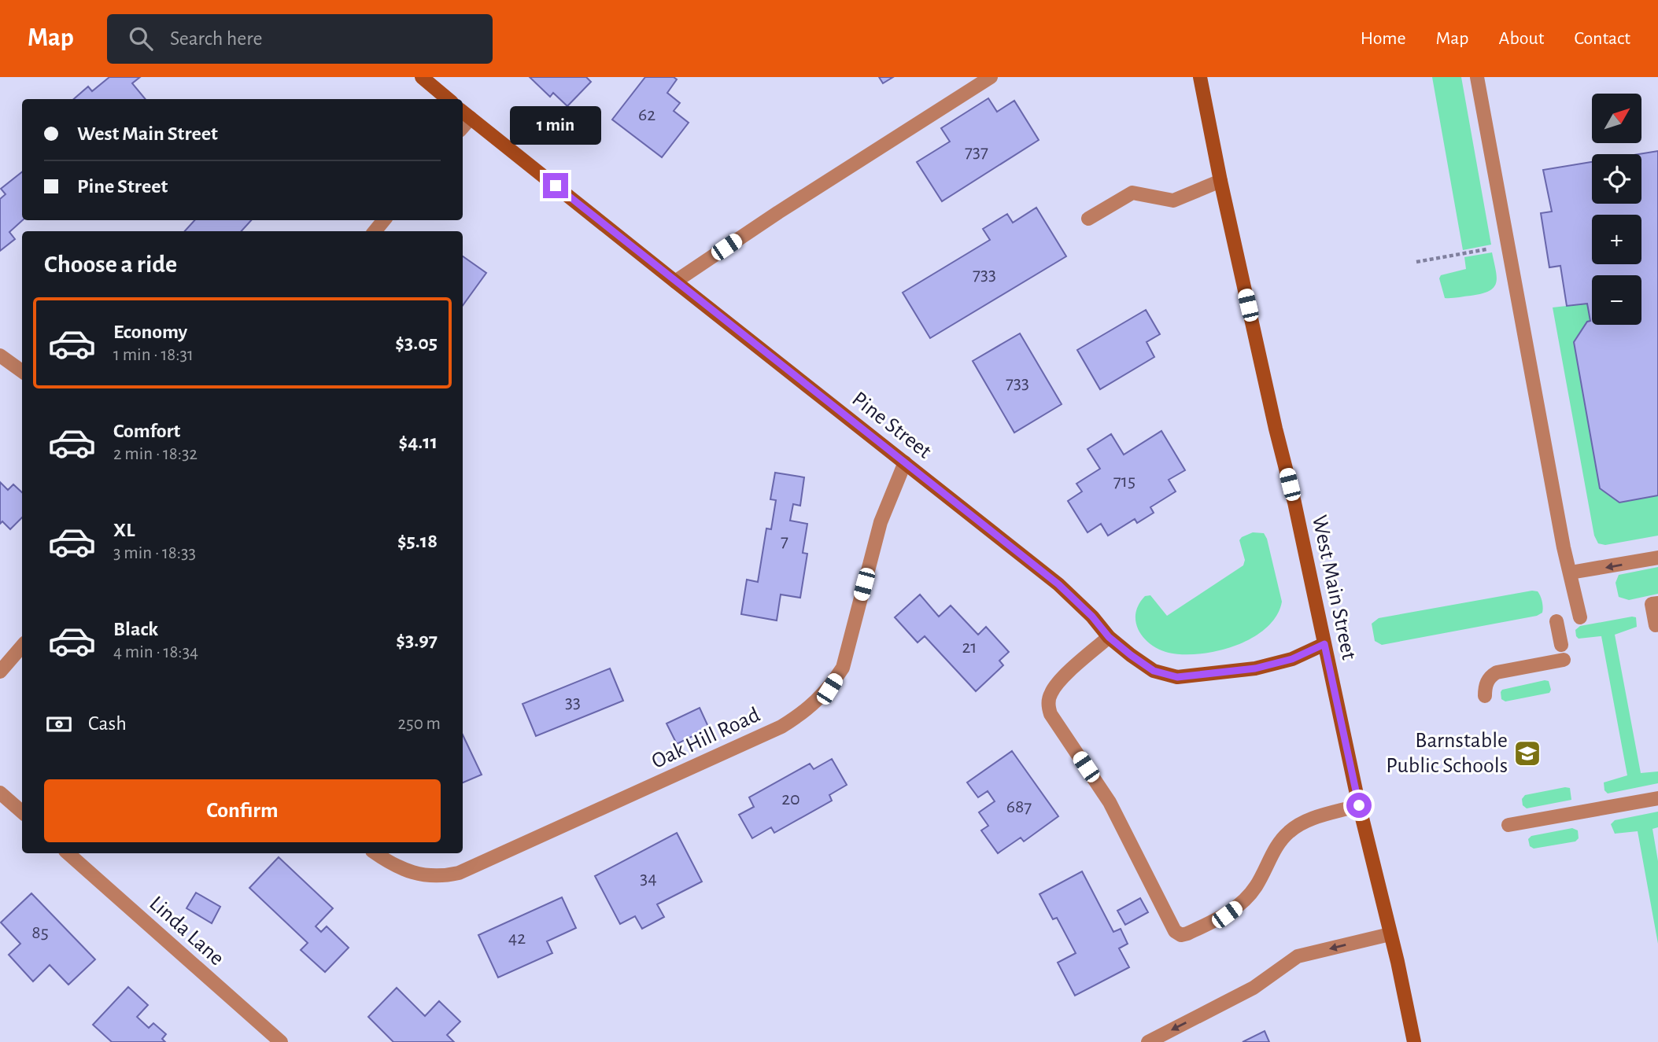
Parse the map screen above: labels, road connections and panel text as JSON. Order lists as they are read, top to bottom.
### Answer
{
  "streets": {
    "main road": ["Pine Street", "West Main Street"],
    "street": ["Oak Hill Road", "Linda Lane"]
  },
  "crossings": [
    ["Pine Street", "West Main Street"],
    ["Pine Street", "Oak Hill Road"]
  ],
  "places": {
    "school or university": ["Barnstable Public Schools"]
  },
  "house_numbers": [
    "62",
    "737",
    "733",
    "733",
    "715",
    "7",
    "21",
    "33",
    "20",
    "687",
    "34",
    "85",
    "42"
  ],
  "north": "top right",
  "page": {
    "header": "Map",
    "search": "Search here",
    "nav": [
      "Home",
      "Map",
      "About",
      "Contact"
    ],
    "map_buttons": ["+", "−"],
    "banner": ["West Main Street", "Pine Street"],
    "bubble": "1 min",
    "heading": "Choose a ride",
    "list": [
      {
        "name": "Economy",
        "note": "1 min · 18:31",
        "value": "$3.05"
      },
      {
        "name": "Comfort",
        "note": "2 min · 18:32",
        "value": "$4.11"
      },
      {
        "name": "XL",
        "note": "3 min · 18:33",
        "value": "$5.18"
      },
      {
        "name": "Black",
        "note": "4 min · 18:34",
        "value": "$3.97"
      }
    ],
    "pay": ["Cash", "250 m"],
    "buttons": "Confirm"
  }
}
